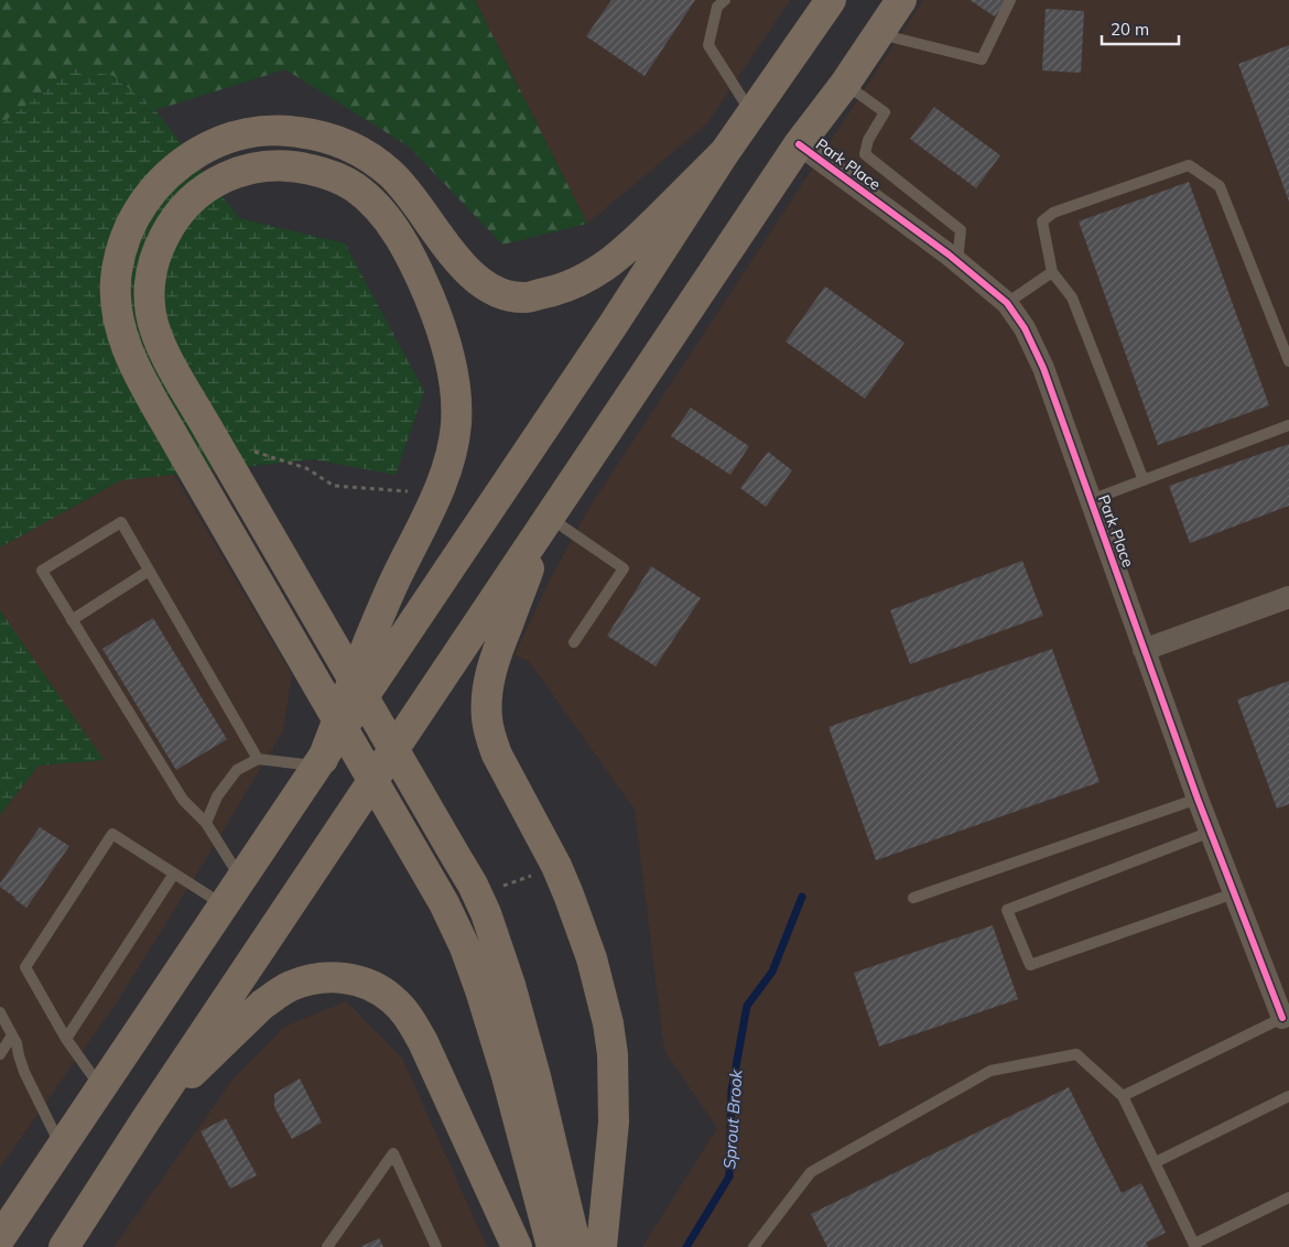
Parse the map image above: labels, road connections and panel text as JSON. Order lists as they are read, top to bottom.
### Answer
{
  "streets": {
    "street": ["Park Place"]
  },
  "water": ["Sprout Brook"],
  "scale_bar": "20 m"
}
